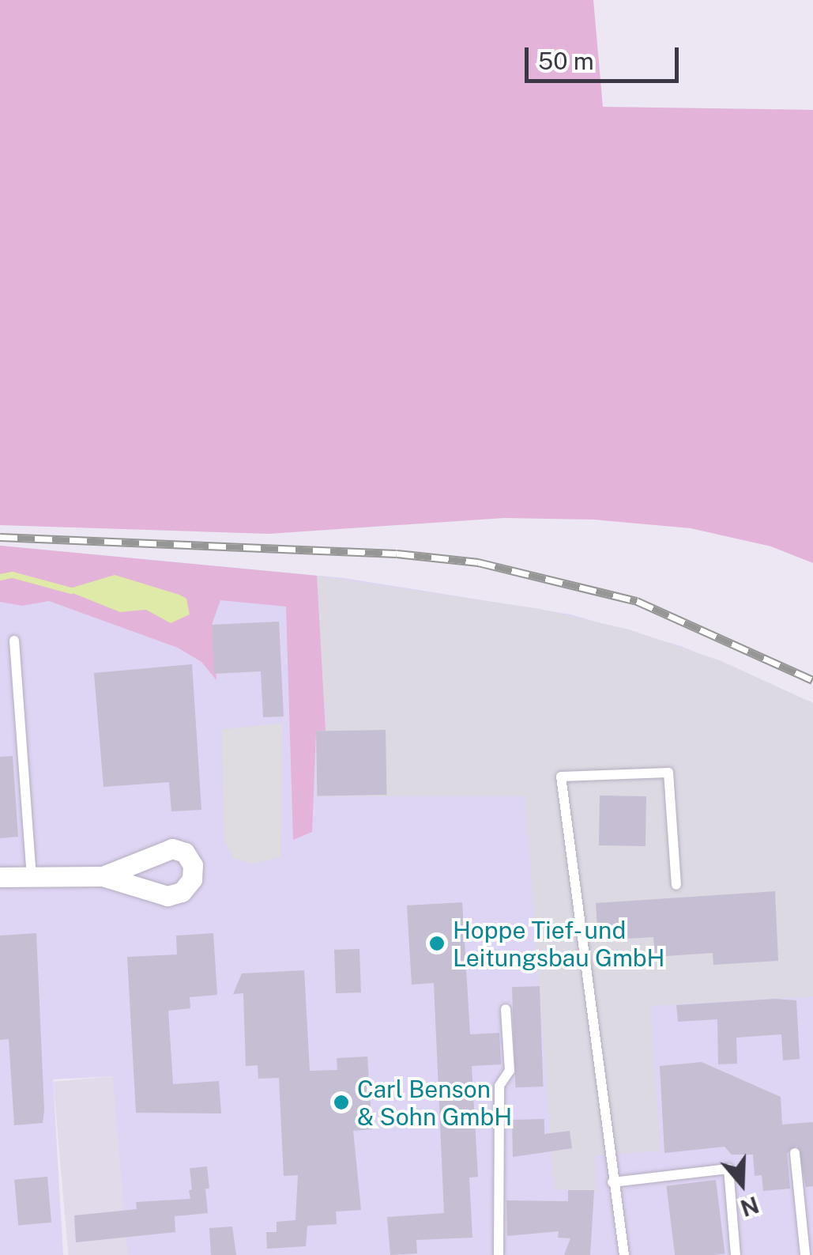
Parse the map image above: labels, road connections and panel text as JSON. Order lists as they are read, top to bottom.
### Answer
{
  "places": ["Hoppe Tief- und Leitungsbau GmbH", "Carl Benson & Sohn GmbH"],
  "scale_bar": "50 m",
  "north": "bottom"
}
